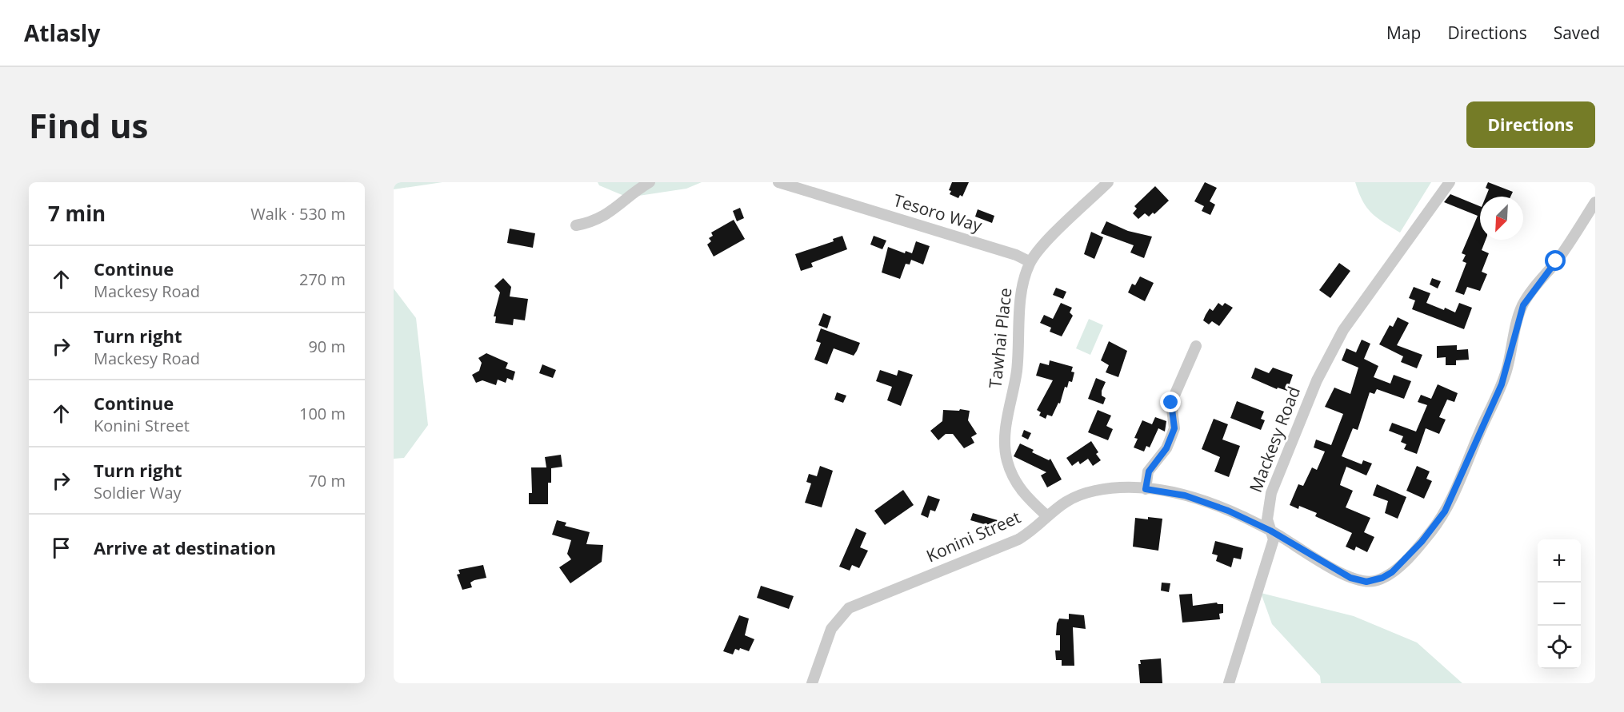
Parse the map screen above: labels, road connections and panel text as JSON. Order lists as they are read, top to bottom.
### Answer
{
  "streets": {
    "street": [
      "Tesoro Way",
      "Tawhai Place",
      "Mackesy Road",
      "Konini Street"
    ]
  },
  "crossings": [
    ["Tesoro Way", "Tawhai Place"],
    ["Tawhai Place", "Konini Street"],
    ["Mackesy Road", "Konini Street"]
  ],
  "north": "bottom left",
  "page": {
    "header": "Atlasly",
    "nav": ["Map", "Directions", "Saved"],
    "buttons": "Directions",
    "title": "Find us",
    "heading": ["7 min", "Walk · 530 m"],
    "list": [
      ["Continue", "Mackesy Road", "270 m"],
      ["Turn right", "Mackesy Road", "90 m"],
      ["Continue", "Konini Street", "100 m"],
      ["Turn right", "Soldier Way", "70 m"],
      "Arrive at destination"
    ],
    "map_buttons": ["+", "−"]
  }
}
